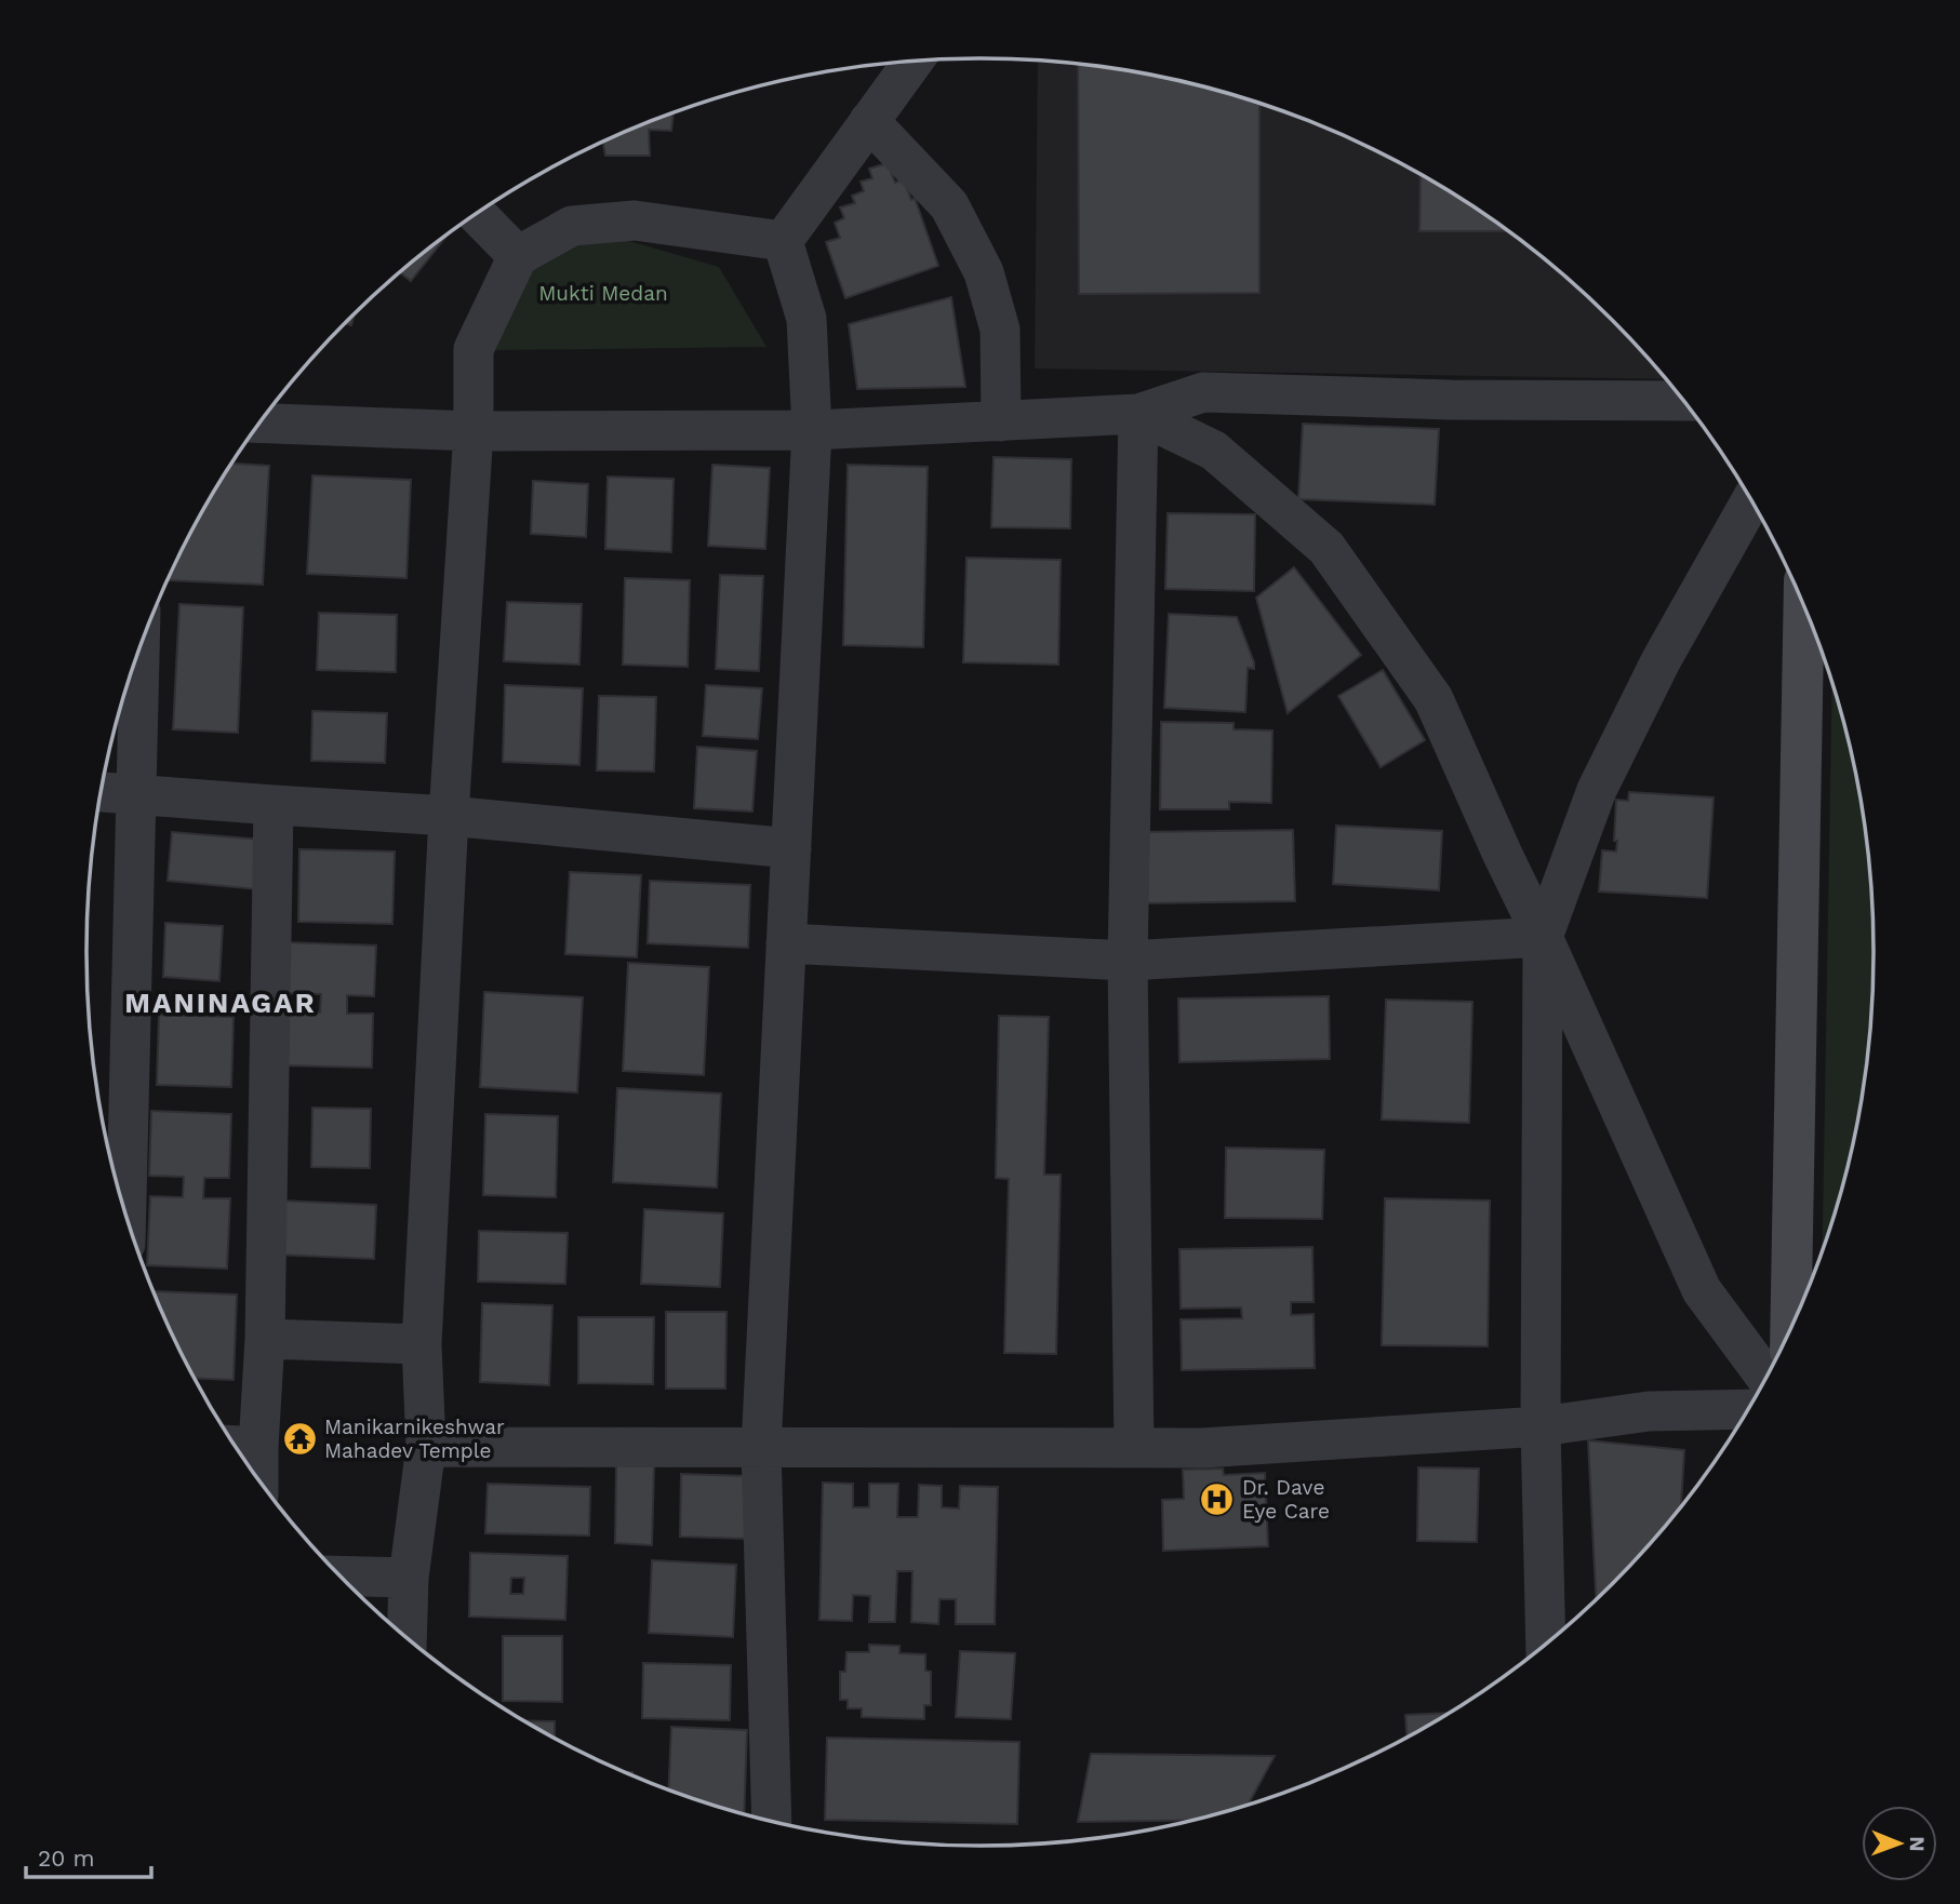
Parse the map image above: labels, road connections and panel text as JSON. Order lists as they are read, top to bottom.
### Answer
{
  "districts": ["MANINAGAR"],
  "parks": ["Mukti Medan"],
  "places": {
    "temple": ["Manikarnikeshwar Mahadev Temple"],
    "hospital": ["Dr. Dave Eye Care"]
  },
  "scale_bar": "20 m",
  "north": "right"
}
